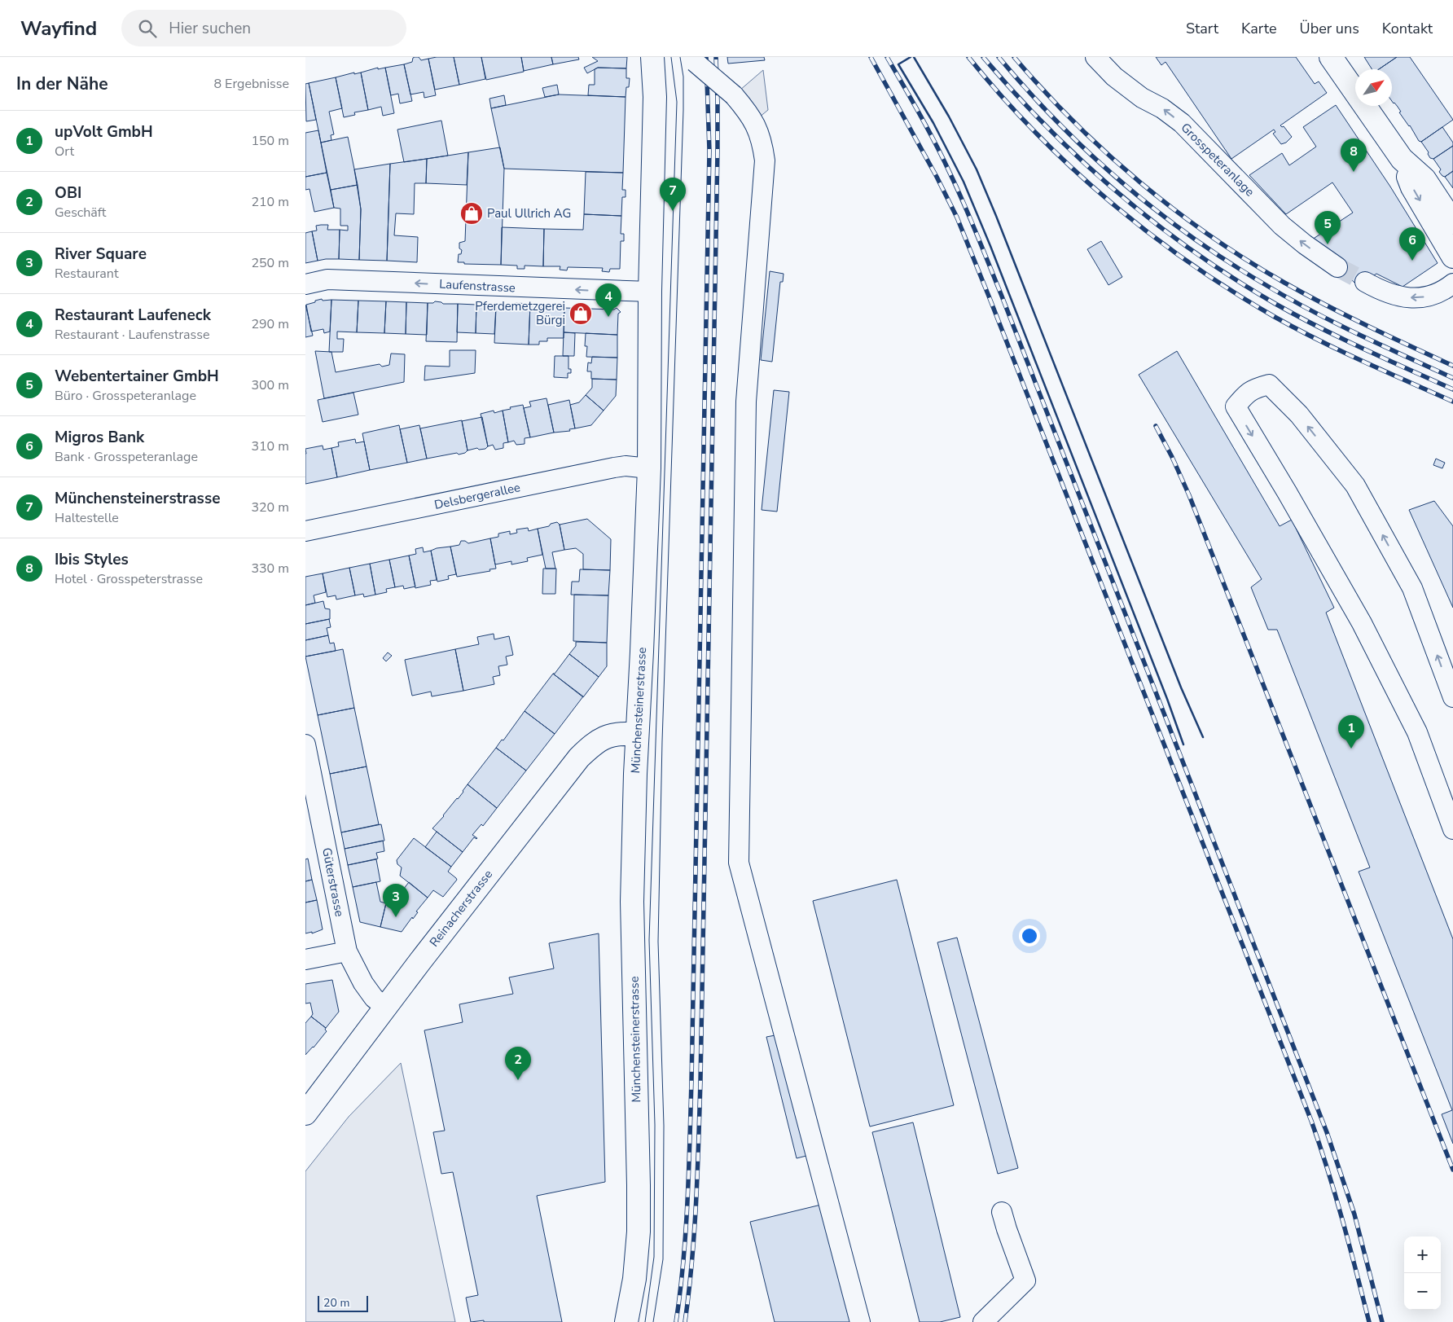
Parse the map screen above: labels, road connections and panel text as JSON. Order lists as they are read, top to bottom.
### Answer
{
  "streets": {
    "main road": ["Münchensteinerstrasse", "Reinacherstrasse"],
    "street": [
      "Grosspeteranlage",
      "Laufenstrasse",
      "Delsbergerallee",
      "Güterstrasse"
    ]
  },
  "crossings": [
    ["Laufenstrasse", "Münchensteinerstrasse"],
    ["Delsbergerallee", "Münchensteinerstrasse"],
    ["Münchensteinerstrasse", "Reinacherstrasse"],
    ["Güterstrasse", "Reinacherstrasse"]
  ],
  "one_way": ["Grosspeteranlage", "Laufenstrasse"],
  "places": {
    "shop": ["Paul Ullrich AG", "Pferdemetzgerei Bürgi"]
  },
  "scale_bar": "20 m",
  "north": "top right",
  "page": {
    "header": "Wayfind",
    "search": "Hier suchen",
    "nav": [
      "Start",
      "Karte",
      "Über uns",
      "Kontakt"
    ],
    "heading": ["In der Nähe", "8 Ergebnisse"],
    "list": [
      {
        "mark": "1",
        "name": "upVolt GmbH",
        "note": "Ort",
        "value": "150 m"
      },
      {
        "mark": "2",
        "name": "OBI",
        "note": "Geschäft",
        "value": "210 m"
      },
      {
        "mark": "3",
        "name": "River Square",
        "note": "Restaurant",
        "value": "250 m"
      },
      {
        "mark": "4",
        "name": "Restaurant Laufeneck",
        "note": "Restaurant · Laufenstrasse",
        "value": "290 m"
      },
      {
        "mark": "5",
        "name": "Webentertainer GmbH",
        "note": "Büro · Grosspeteranlage",
        "value": "300 m"
      },
      {
        "mark": "6",
        "name": "Migros Bank",
        "note": "Bank · Grosspeteranlage",
        "value": "310 m"
      },
      {
        "mark": "7",
        "name": "Münchensteinerstrasse",
        "note": "Haltestelle",
        "value": "320 m"
      },
      {
        "mark": "8",
        "name": "Ibis Styles",
        "note": "Hotel · Grosspeterstrasse",
        "value": "330 m"
      }
    ],
    "pins": [
      "8",
      "7",
      "5",
      "6",
      "4",
      "1",
      "3",
      "2"
    ],
    "map_buttons": ["+", "−"],
    "scale": "20 m"
  }
}
